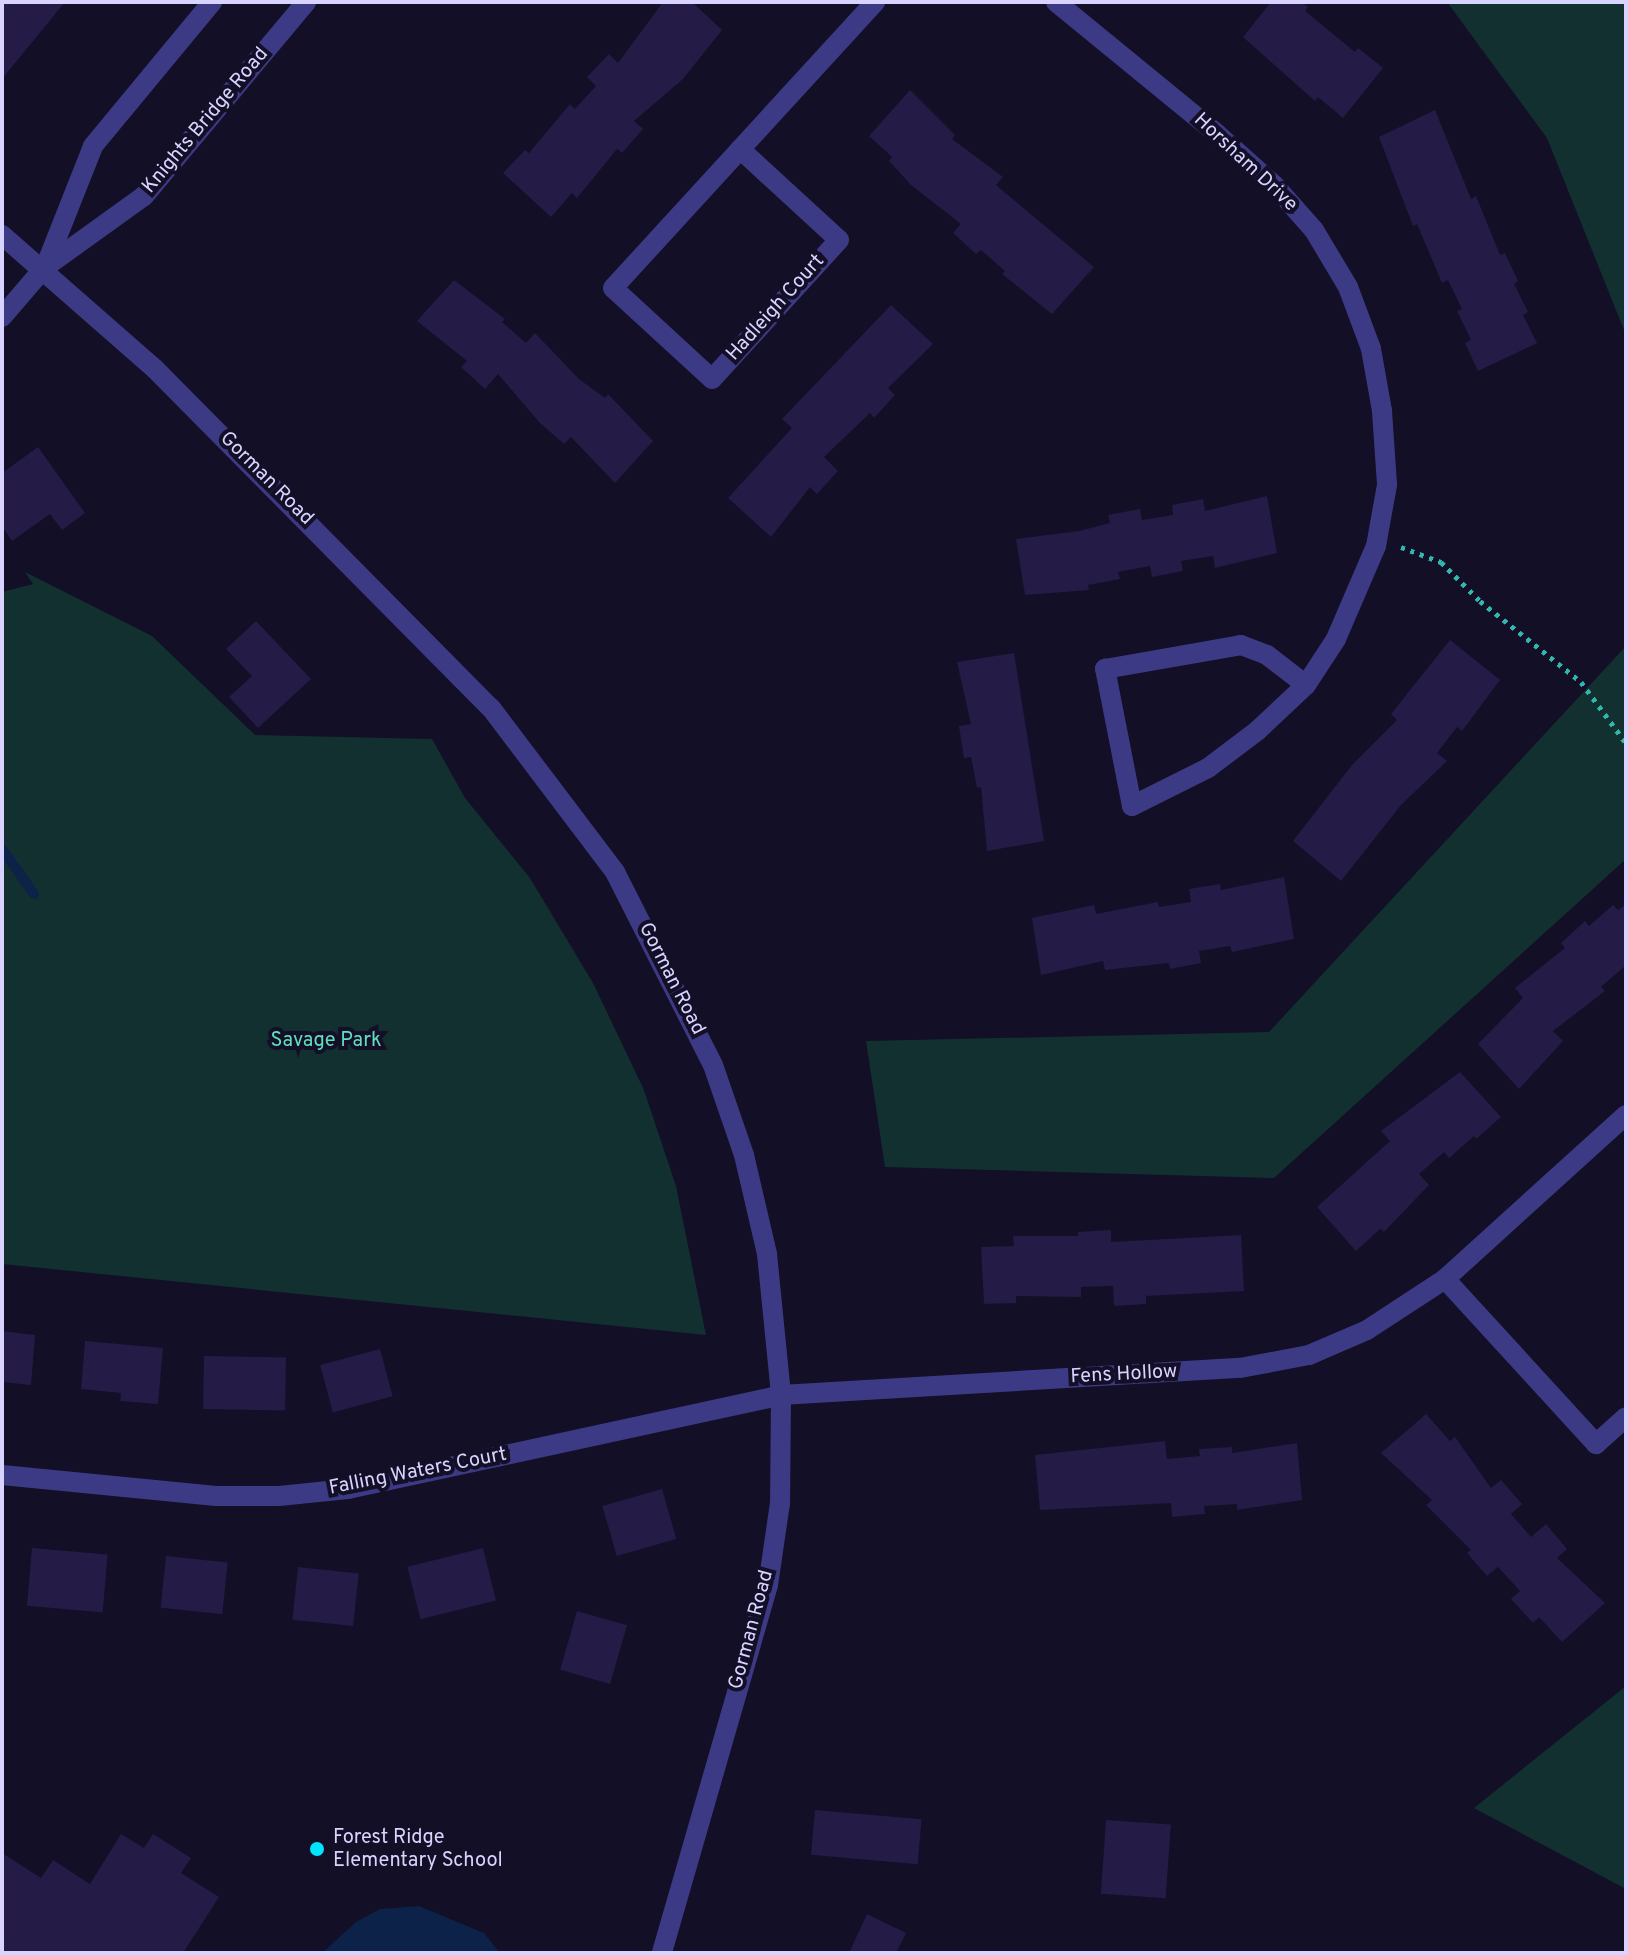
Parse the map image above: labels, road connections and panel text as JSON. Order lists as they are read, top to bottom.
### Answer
{
  "streets": {
    "street": [
      "Knights Bridge Road",
      "Horsham Drive",
      "Hadleigh Court",
      "Gorman Road",
      "Fens Hollow",
      "Falling Waters Court"
    ]
  },
  "crossings": [
    ["Knights Bridge Road", "Gorman Road"],
    ["Gorman Road", "Fens Hollow"],
    ["Gorman Road", "Falling Waters Court"],
    ["Fens Hollow", "Falling Waters Court"]
  ],
  "parks": ["Savage Park"],
  "places": ["Forest Ridge Elementary School"]
}
